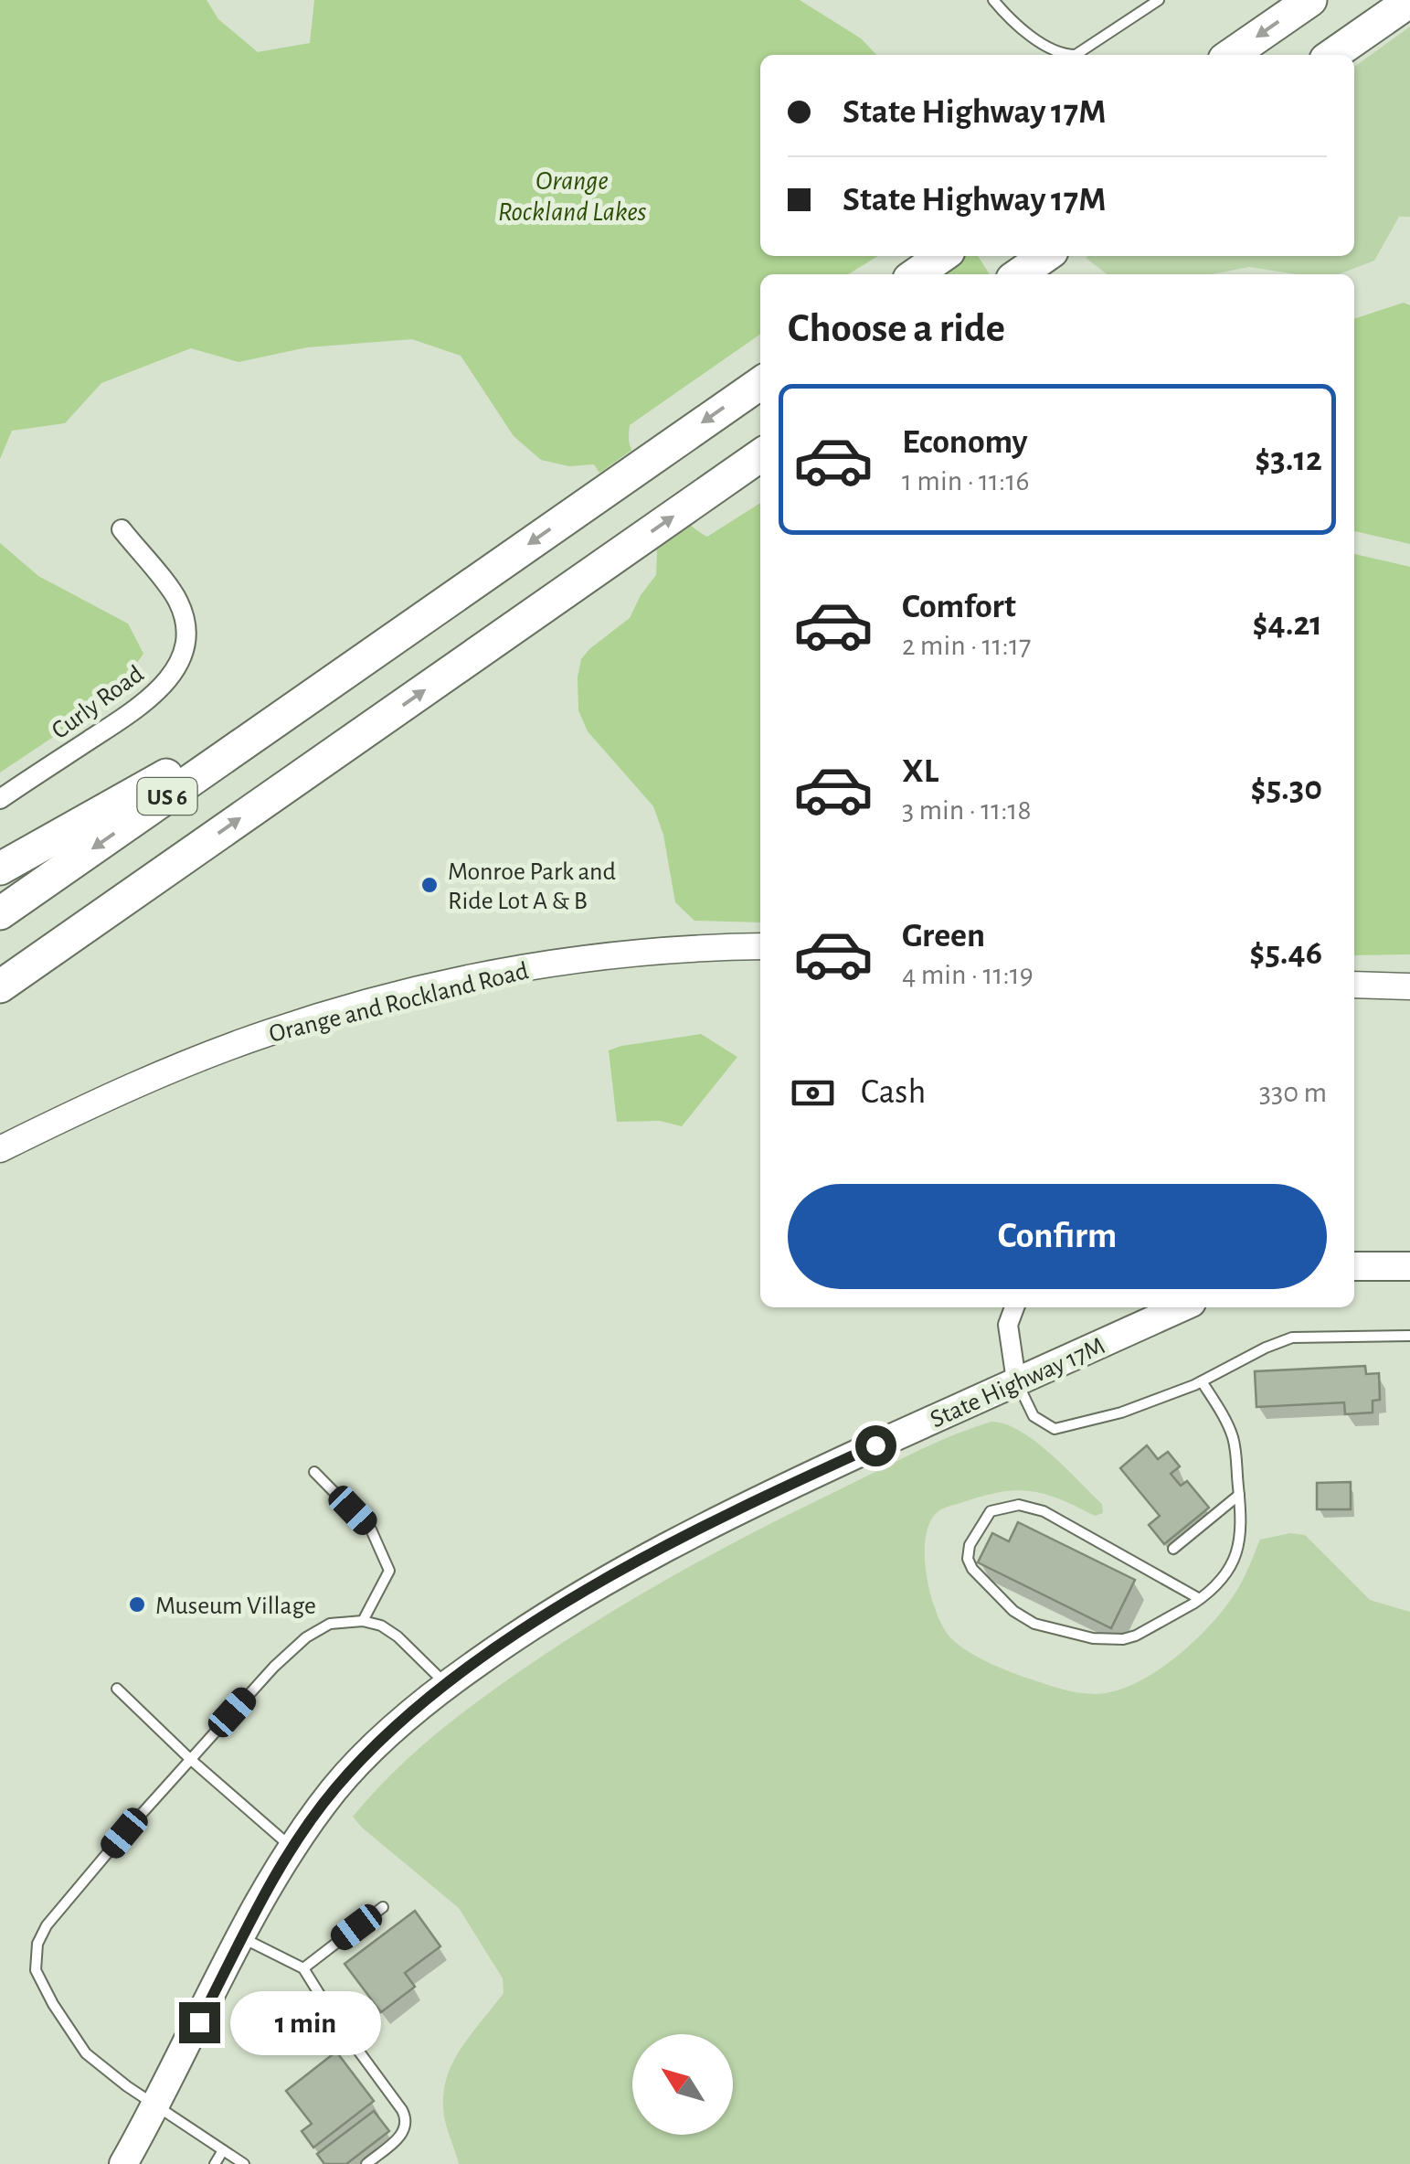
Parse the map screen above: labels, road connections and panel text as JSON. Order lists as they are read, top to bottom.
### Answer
{
  "streets": {
    "highway": ["US 6"],
    "main road": ["State Highway 17M"],
    "street": ["Curly Road", "Orange and Rockland Road"]
  },
  "water": ["Orange Rockland Lakes"],
  "places": ["Monroe Park and Ride Lot A & B", "Museum Village"],
  "north": "top left",
  "page": {
    "banner": ["State Highway 17M", "State Highway 17M"],
    "heading": "Choose a ride",
    "list": [
      {
        "name": "Economy",
        "note": "1 min · 11:16",
        "value": "$3.12"
      },
      {
        "name": "Comfort",
        "note": "2 min · 11:17",
        "value": "$4.21"
      },
      {
        "name": "XL",
        "note": "3 min · 11:18",
        "value": "$5.30"
      },
      {
        "name": "Green",
        "note": "4 min · 11:19",
        "value": "$5.46"
      }
    ],
    "pay": ["Cash", "330 m"],
    "buttons": "Confirm",
    "bubble": "1 min"
  }
}
